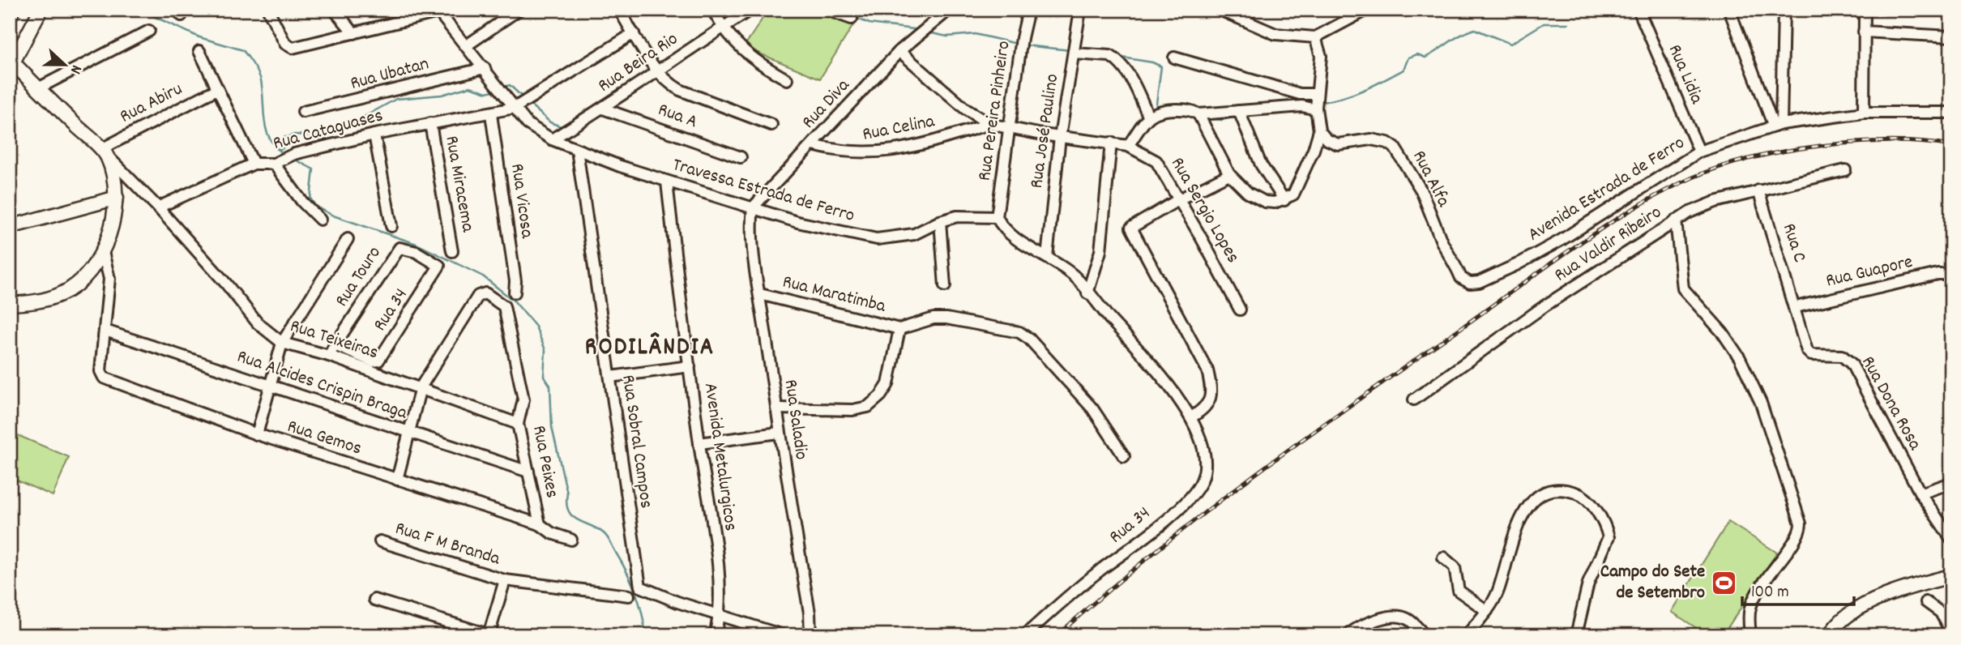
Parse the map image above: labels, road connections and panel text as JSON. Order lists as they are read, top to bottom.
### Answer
{
  "streets": {
    "street": [
      "Rua Beira Rio",
      "Rua Ubatan",
      "Rua Lidia",
      "Rua Abiru",
      "Rua Diva",
      "Rua Pereira Pinheiro",
      "Rua A",
      "Rua Celina",
      "Rua Cataguases",
      "Rua José Paulino",
      "Rua Alfa",
      "Rua Miracema",
      "Avenida Estrada de Ferro",
      "Travessa Estrada de Ferro",
      "Rua Vicosa",
      "Rua Sergio Lopes",
      "Rua C",
      "Rua Valdir Ribeiro",
      "Rua Guapore",
      "Rua Touro",
      "Rua Maratimba",
      "Rua 34",
      "Rua Teixeiras",
      "Rua Alcides Crispin Braga",
      "Rua Dona Rosa",
      "Rua Saladio",
      "Rua Gemos",
      "Rua Sobral Campos",
      "Avenida Metalurgicos",
      "Rua Peixes",
      "Rua F M Branda"
    ]
  },
  "crossings": [
    ["Rua Beira Rio", "Rua A"],
    ["Rua Beira Rio", "Travessa Estrada de Ferro"],
    ["Rua Ubatan", "Travessa Estrada de Ferro"],
    ["Rua Lidia", "Avenida Estrada de Ferro"],
    ["Rua Abiru", "Rua Teixeiras"],
    ["Rua Diva", "Rua Celina"],
    ["Rua Diva", "Travessa Estrada de Ferro"],
    ["Rua Diva", "Rua Saladio"],
    ["Rua Pereira Pinheiro", "Travessa Estrada de Ferro"],
    ["Rua Pereira Pinheiro", "Rua Sergio Lopes"],
    ["Rua Celina", "Rua Sergio Lopes"],
    ["Rua Cataguases", "Rua Miracema"],
    ["Rua Cataguases", "Travessa Estrada de Ferro"],
    ["Rua Cataguases", "Rua Vicosa"],
    ["Rua Cataguases", "Rua Teixeiras"],
    ["Rua José Paulino", "Rua Sergio Lopes"],
    ["Rua Alfa", "Avenida Estrada de Ferro"],
    ["Travessa Estrada de Ferro", "Rua Saladio"],
    ["Travessa Estrada de Ferro", "Rua Sobral Campos"],
    ["Travessa Estrada de Ferro", "Avenida Metalurgicos"],
    ["Rua C", "Rua Valdir Ribeiro"],
    ["Rua C", "Rua Guapore"],
    ["Rua C", "Rua Dona Rosa"],
    ["Rua Guapore", "Rua Dona Rosa"],
    ["Rua Touro", "Rua 34"],
    ["Rua Touro", "Rua Teixeiras"],
    ["Rua Maratimba", "Rua Saladio"],
    ["Rua Teixeiras", "Rua Peixes"],
    ["Rua Alcides Crispin Braga", "Rua Gemos"],
    ["Rua Alcides Crispin Braga", "Rua Peixes"],
    ["Rua Gemos", "Rua Peixes"],
    ["Rua Sobral Campos", "Avenida Metalurgicos"]
  ],
  "districts": ["RODILÂNDIA"],
  "places": {
    "sports": ["Campo do Sete de Setembro"]
  },
  "scale_bar": "100 m",
  "north": "right"
}
